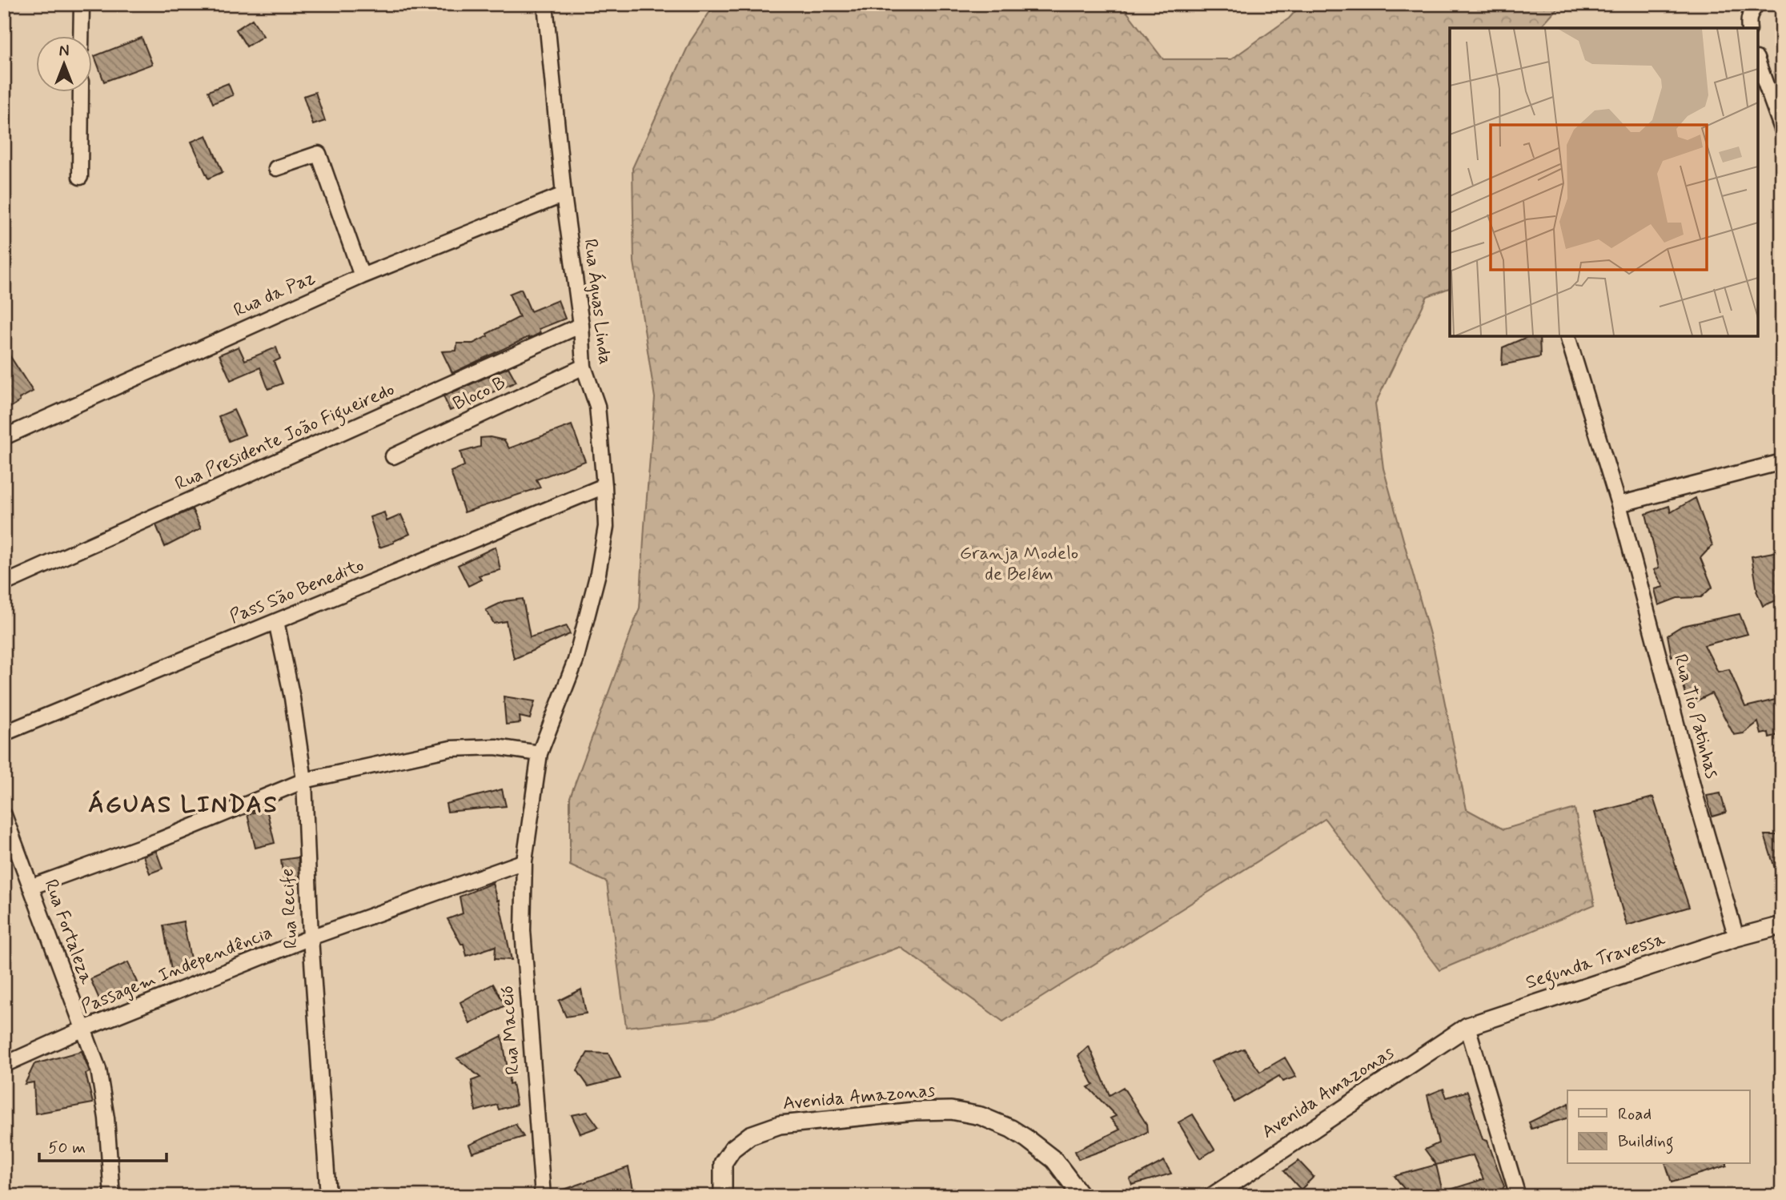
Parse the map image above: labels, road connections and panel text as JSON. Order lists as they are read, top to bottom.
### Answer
{
  "streets": {
    "street": [
      "Rua da Paz",
      "Rua Águas Linda",
      "Bloco B",
      "Rua Presidente João Figueiredo",
      "Pass São Benedito",
      "Rua Tio Patinhas",
      "Rua Recife",
      "Rua Fortaleza",
      "Segunda Travessa",
      "Passagem Independência",
      "Rua Maceió",
      "Avenida Amazonas"
    ]
  },
  "crossings": [
    ["Rua da Paz", "Rua Águas Linda"],
    ["Rua Águas Linda", "Bloco B"],
    ["Rua Águas Linda", "Rua Presidente João Figueiredo"],
    ["Rua Águas Linda", "Pass São Benedito"],
    ["Rua Águas Linda", "Passagem Independência"],
    ["Rua Águas Linda", "Rua Maceió"],
    ["Pass São Benedito", "Rua Recife"],
    ["Rua Tio Patinhas", "Segunda Travessa"],
    ["Rua Recife", "Passagem Independência"],
    ["Rua Fortaleza", "Passagem Independência"],
    ["Segunda Travessa", "Avenida Amazonas"],
    ["Passagem Independência", "Rua Maceió"]
  ],
  "districts": ["ÁGUAS LINDAS"],
  "parks": ["Granja Modelo de Belém"],
  "legend": ["Road", "Building"],
  "scale_bar": "50 m",
  "north": "top"
}
